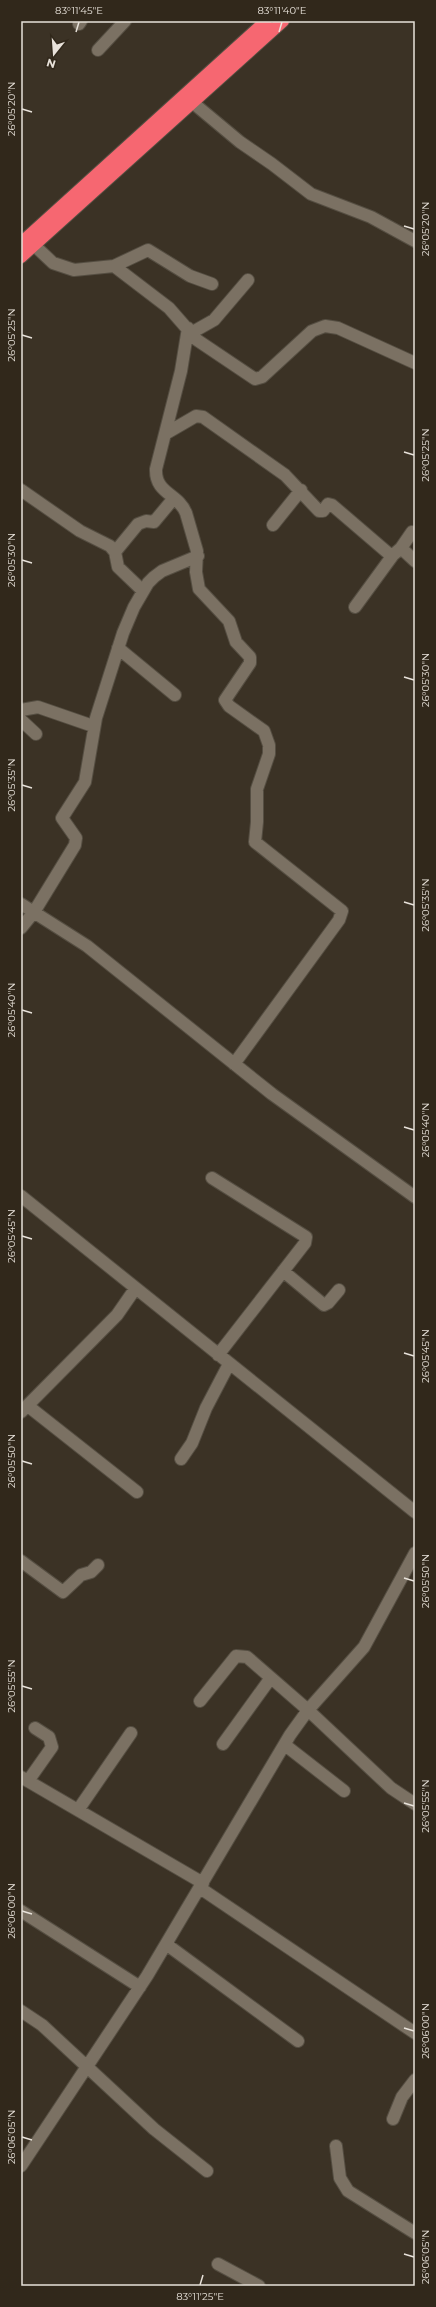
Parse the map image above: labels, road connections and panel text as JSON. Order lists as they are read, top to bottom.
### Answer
{
  "north": "bottom",
  "coordinates": [
    "83°11'45\"E",
    "83°11'40\"E",
    "26°05'20\"N",
    "26°05'25\"N",
    "26°05'30\"N",
    "26°05'35\"N",
    "26°05'40\"N",
    "26°05'45\"N",
    "26°05'50\"N",
    "26°05'55\"N",
    "26°06'00\"N",
    "26°06'05\"N",
    "83°11'25\"E"
  ]
}
